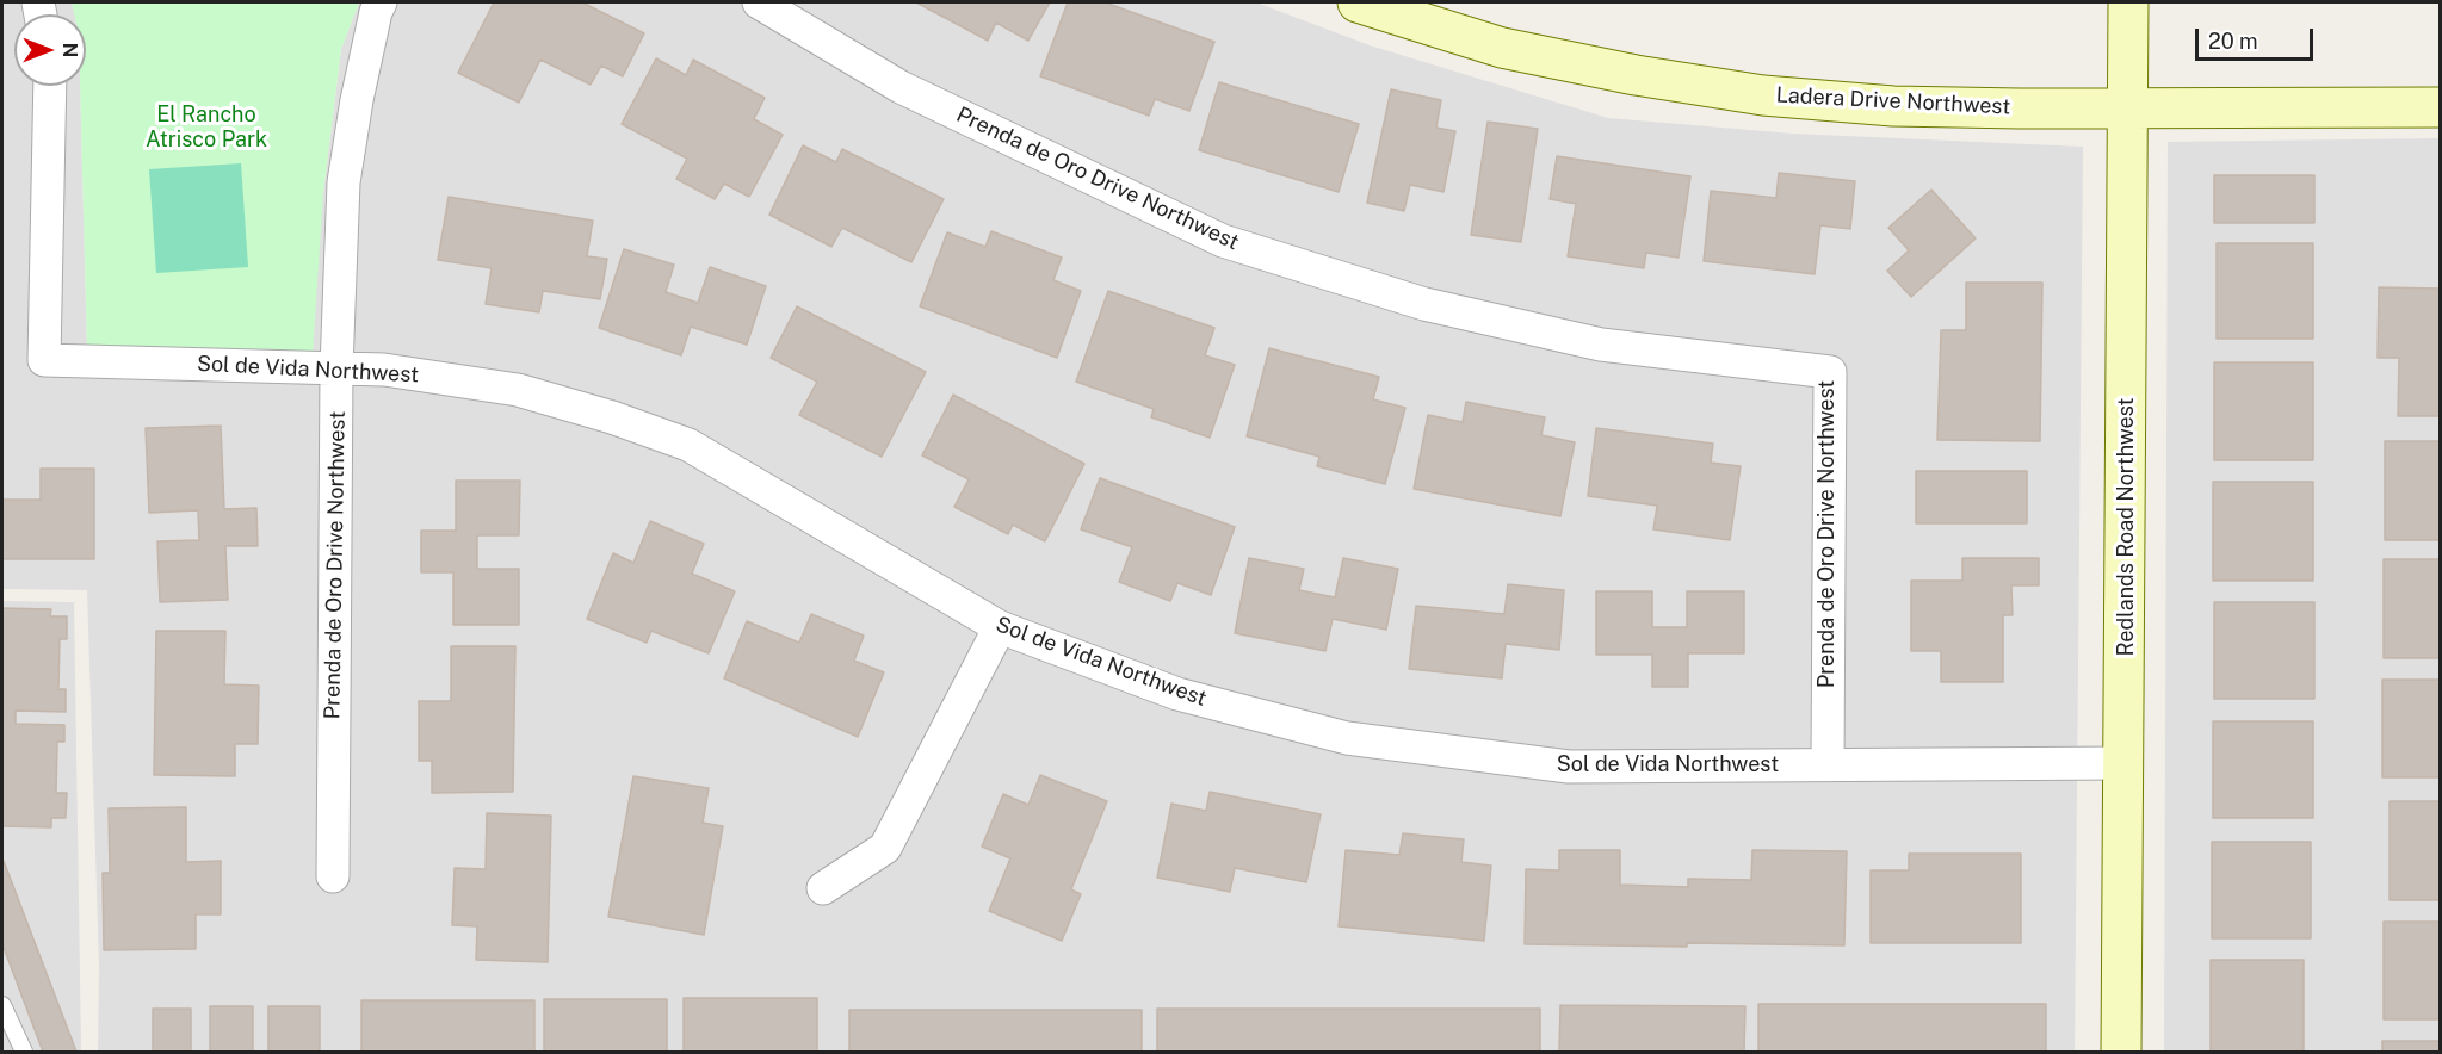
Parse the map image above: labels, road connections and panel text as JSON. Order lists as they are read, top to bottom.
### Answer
{
  "streets": {
    "street": [
      "Ladera Drive Northwest",
      "Prenda de Oro Drive Northwest",
      "Sol de Vida Northwest",
      "Redlands Road Northwest"
    ]
  },
  "crossings": [
    ["Ladera Drive Northwest", "Redlands Road Northwest"],
    ["Prenda de Oro Drive Northwest", "Sol de Vida Northwest"],
    ["Sol de Vida Northwest", "Redlands Road Northwest"]
  ],
  "parks": ["El Rancho Atrisco Park"],
  "scale_bar": "20 m",
  "north": "right"
}
